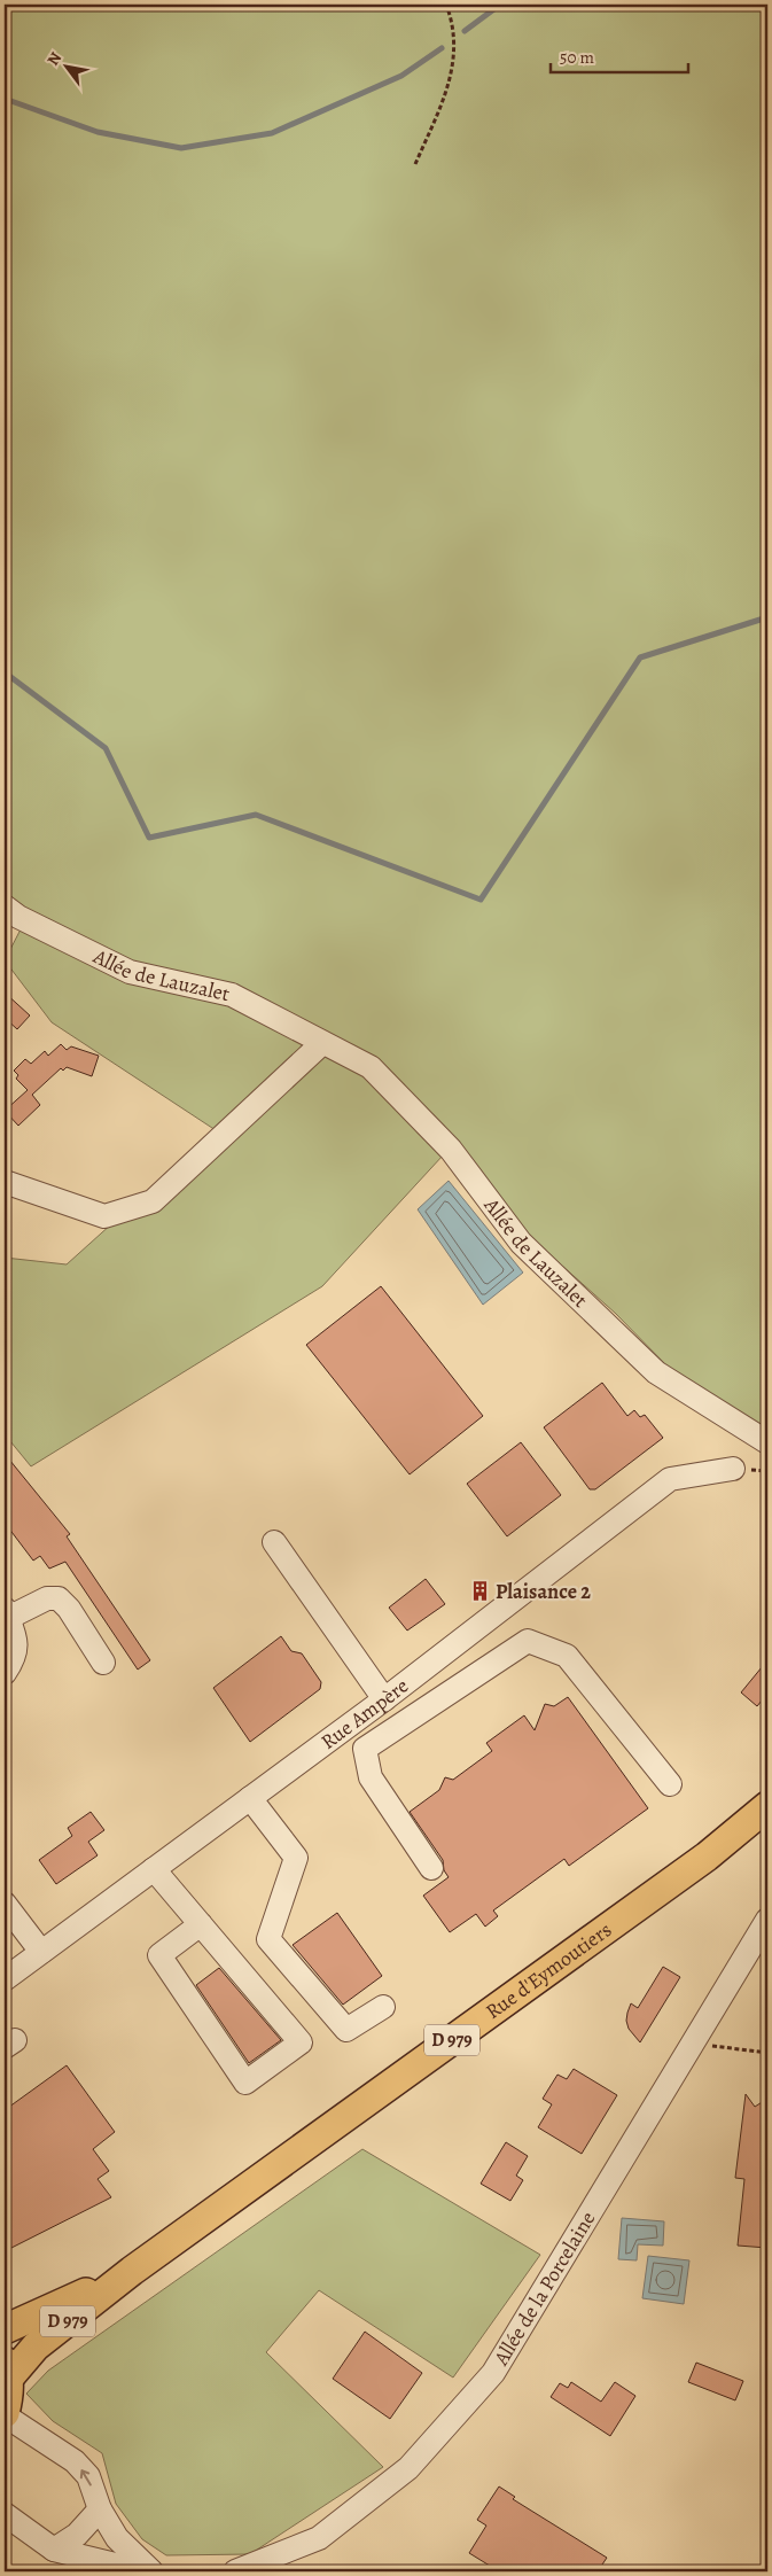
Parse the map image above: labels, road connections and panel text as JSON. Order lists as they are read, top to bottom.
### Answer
{
  "streets": {
    "main road": ["Rue d'Eymoutiers", "D 979"],
    "street": ["Allée de Lauzalet", "Rue Ampère", "Allée de la Porcelaine"]
  },
  "crossings": [
    ["Rue d'Eymoutiers", "D 979"]
  ],
  "places": {
    "building": ["Plaisance 2"]
  },
  "scale_bar": "50 m",
  "north": "top left"
}
